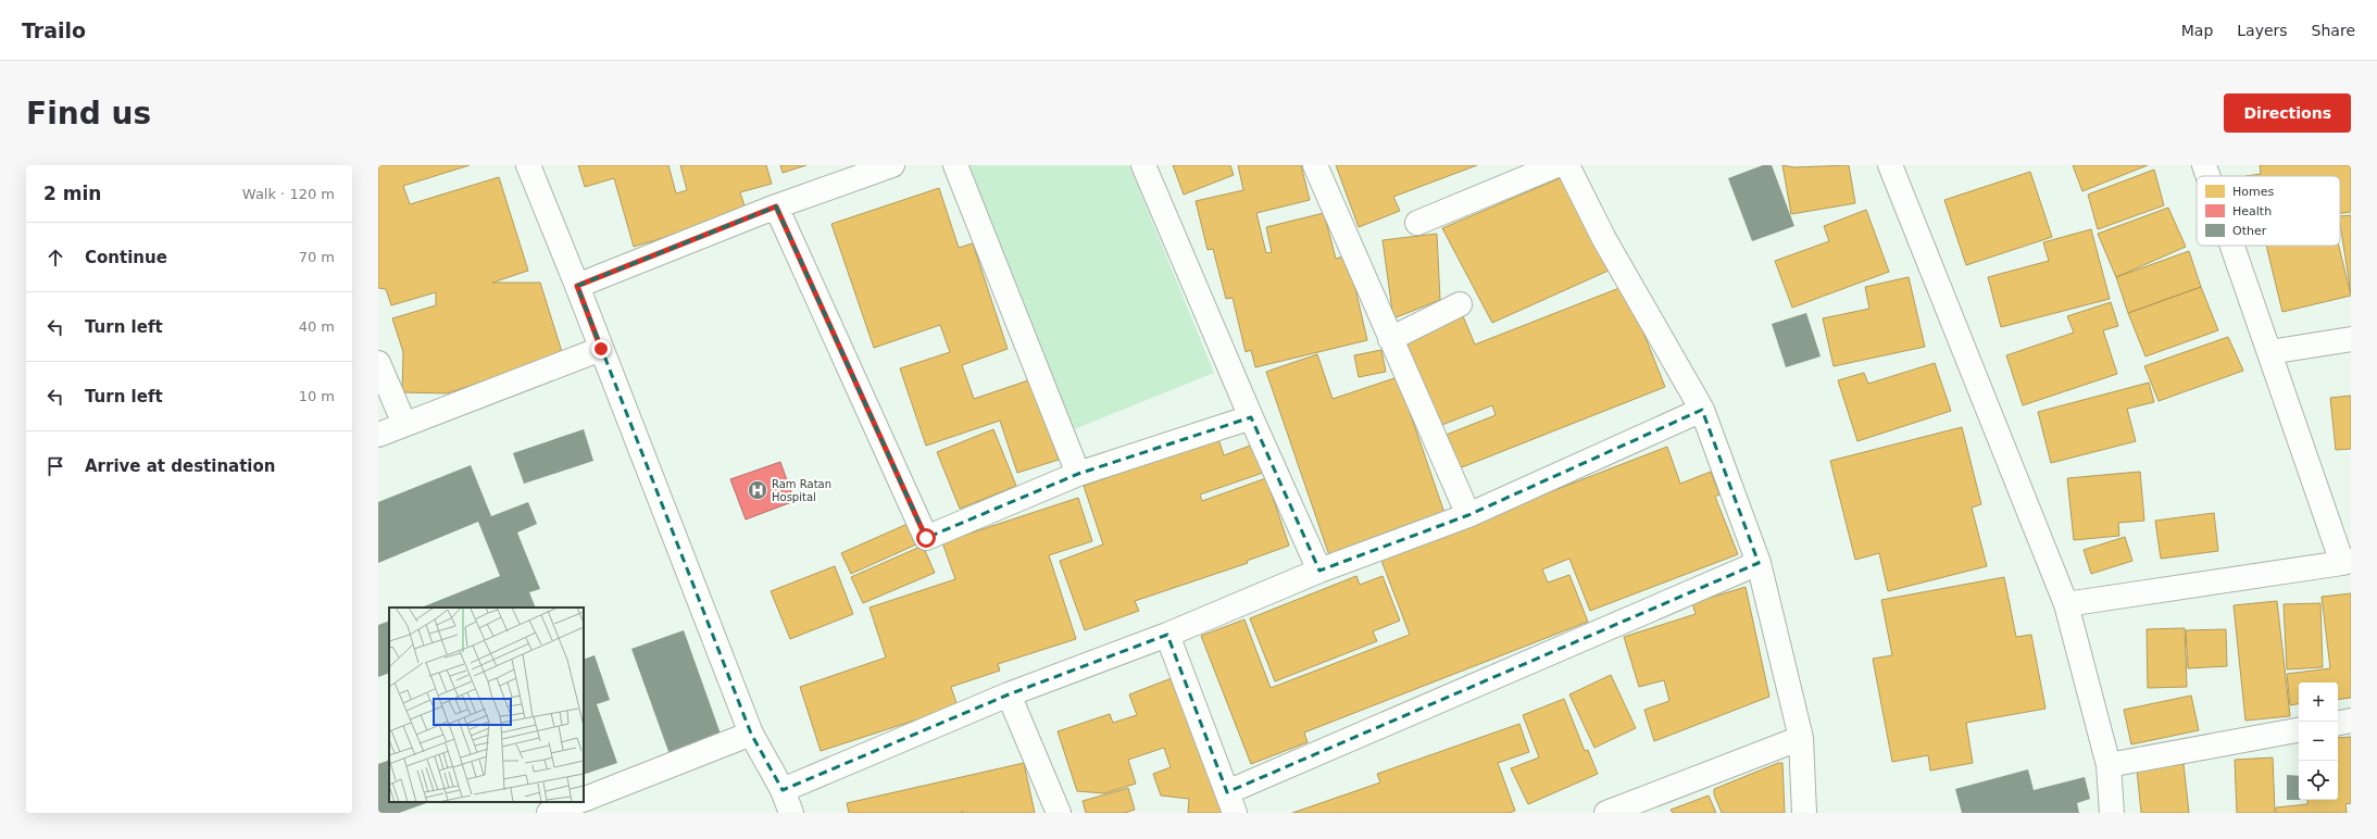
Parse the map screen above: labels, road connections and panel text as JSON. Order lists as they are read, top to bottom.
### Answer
{
  "places": {
    "hospital": ["Ram Ratan Hospital"]
  },
  "legend": ["Homes", "Health", "Other"],
  "page": {
    "header": "Trailo",
    "nav": ["Map", "Layers", "Share"],
    "buttons": "Directions",
    "title": "Find us",
    "heading": ["2 min", "Walk · 120 m"],
    "list": [
      ["Continue", "70 m"],
      ["Turn left", "40 m"],
      ["Turn left", "10 m"],
      "Arrive at destination"
    ],
    "map_buttons": ["+", "−"]
  }
}
